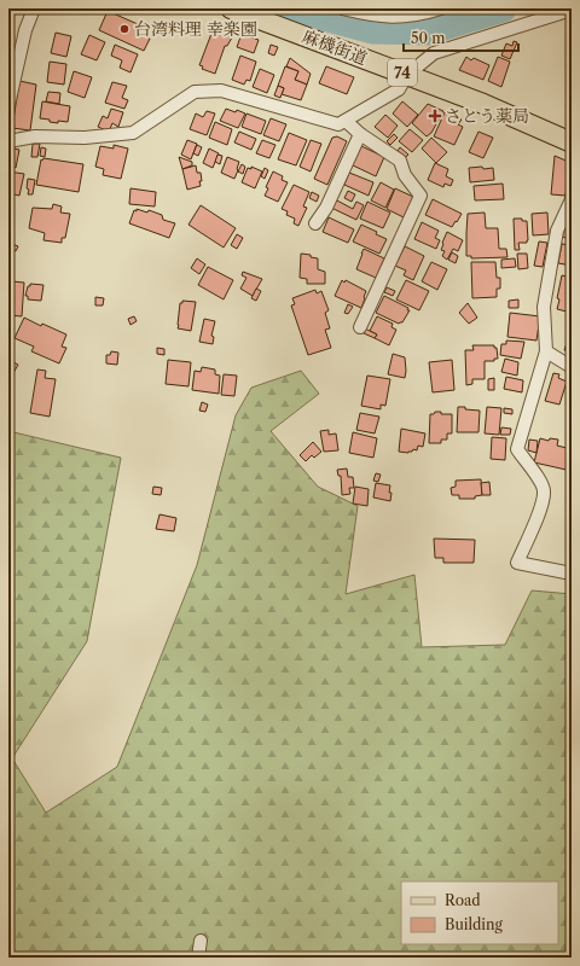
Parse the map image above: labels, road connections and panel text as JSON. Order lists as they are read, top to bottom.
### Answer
{
  "streets": {
    "main road": ["麻機街道", "74"]
  },
  "places": {
    "other": ["台湾料理 幸楽園"],
    "health": ["さとう薬局"]
  },
  "legend": ["Road", "Building"],
  "scale_bar": "50 m"
}
